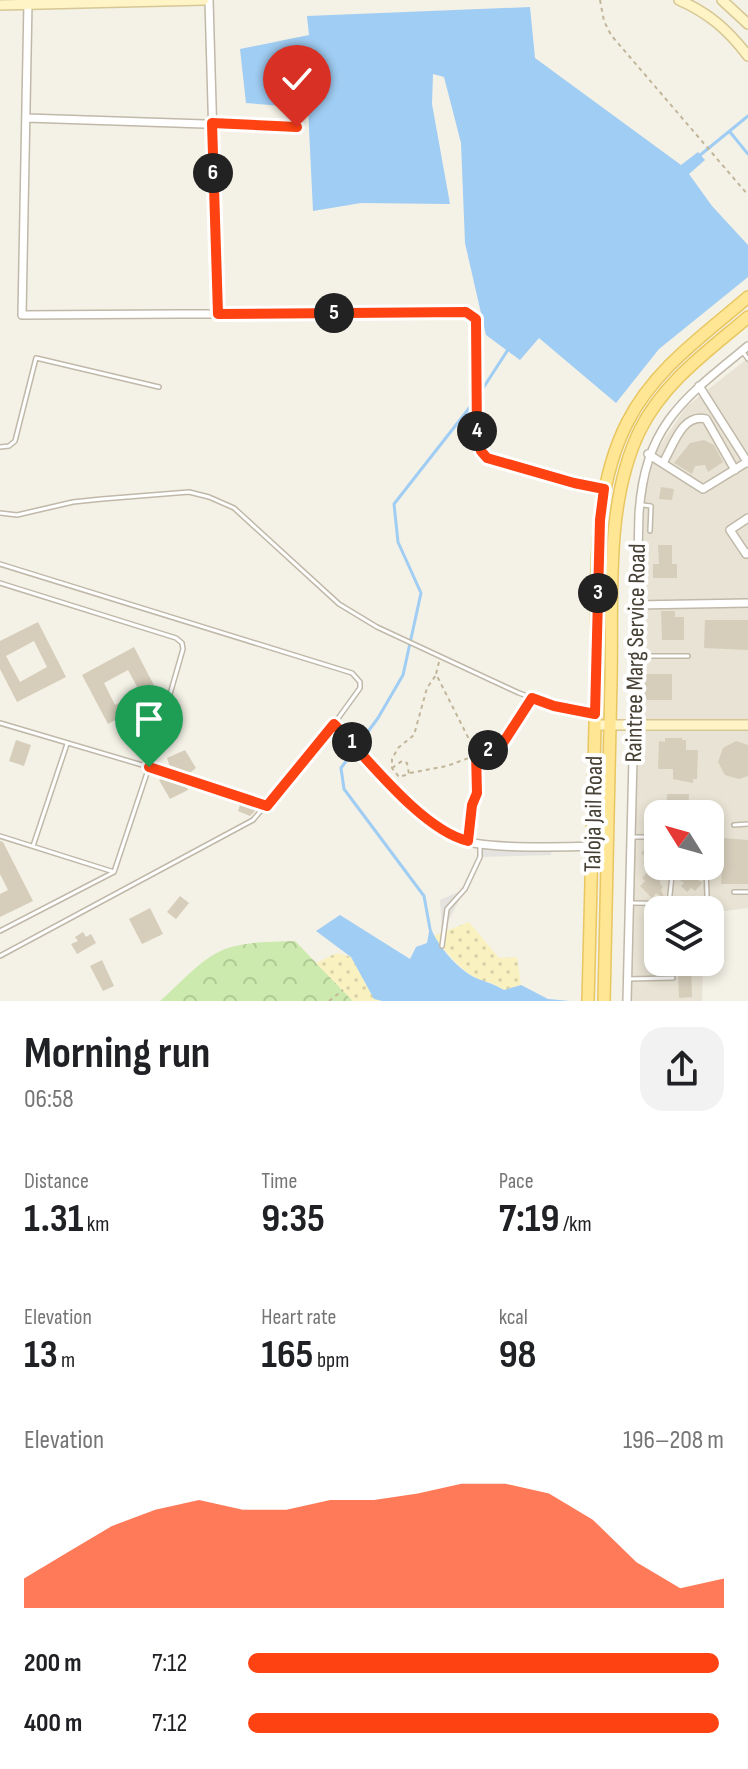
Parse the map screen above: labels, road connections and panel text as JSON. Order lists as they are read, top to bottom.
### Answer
{
  "streets": {
    "main road": ["Taloja Jail Road"],
    "street": ["Raintree Marg Service Road"]
  },
  "north": "top left",
  "page": {
    "pins": [
      "6",
      "5",
      "4",
      "3",
      "1",
      "2"
    ],
    "heading": ["Morning run", "06:58"],
    "stats": [
      ["Distance", "1.31 km"],
      ["Time", "9:35"],
      ["Pace", "7:19 /km"],
      ["Elevation", "13 m"],
      ["Heart rate", "165 bpm"],
      ["kcal", "98"]
    ],
    "chart": ["Elevation", "196–208 m"],
    "list": [
      {
        "name": "200 m",
        "note": "7:12"
      },
      {
        "name": "400 m",
        "note": "7:12"
      }
    ]
  }
}
